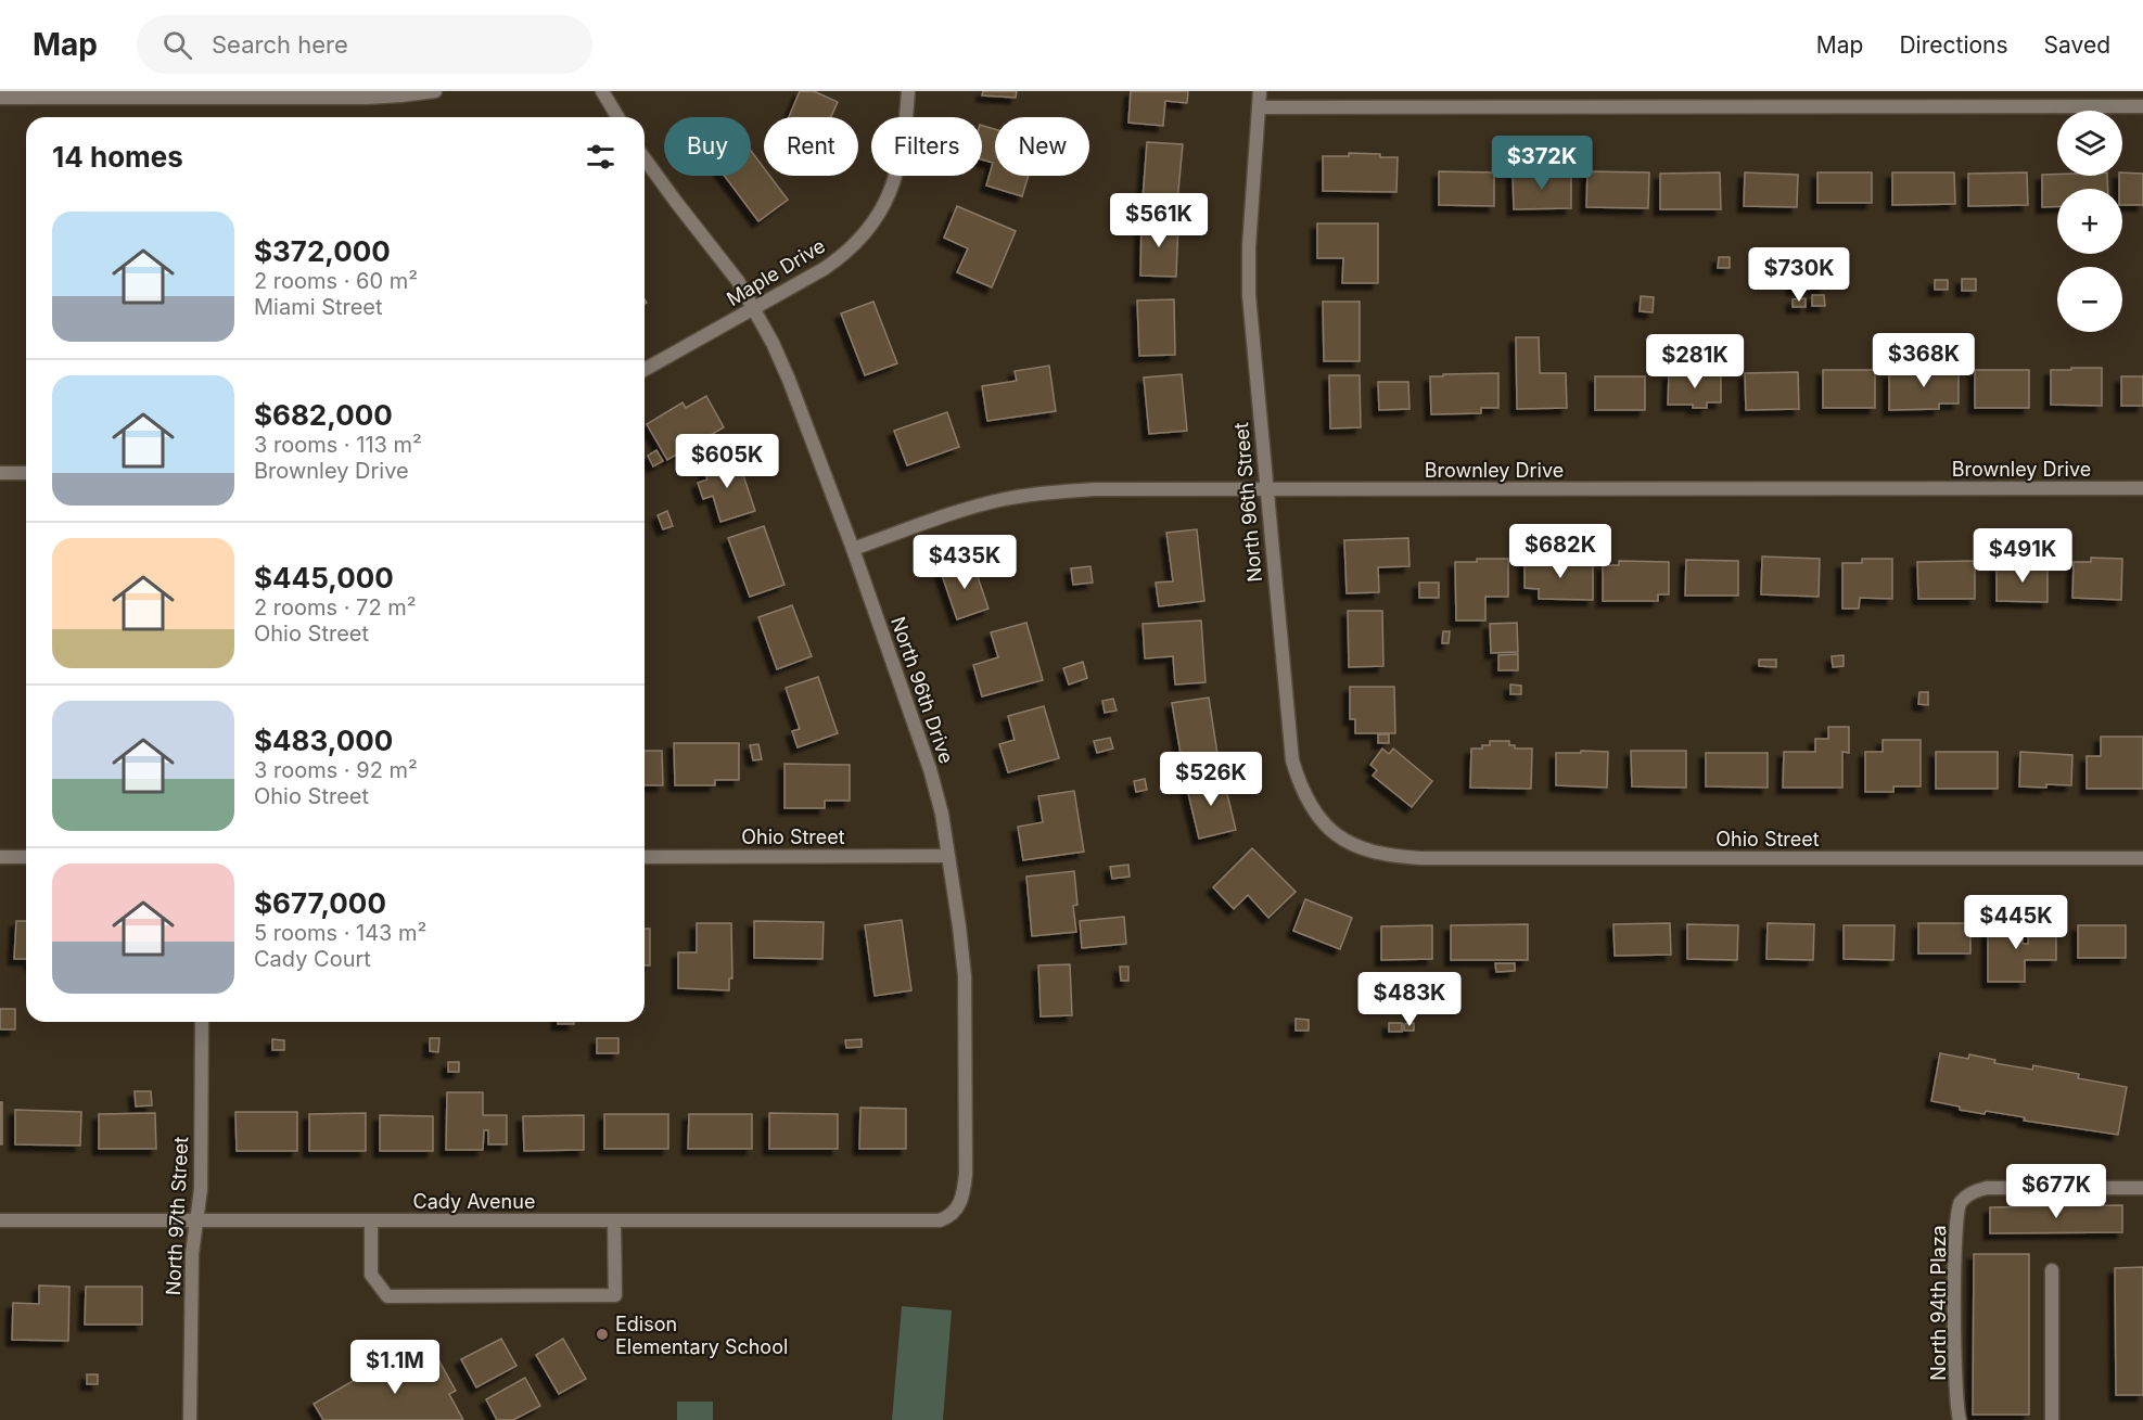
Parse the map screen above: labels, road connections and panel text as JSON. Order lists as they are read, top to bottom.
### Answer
{
  "streets": {
    "street": [
      "Maple Drive",
      "Brownley Drive",
      "North 96th Street",
      "North 96th Drive",
      "Ohio Street",
      "Cady Avenue",
      "North 97th Street",
      "North 94th Plaza"
    ]
  },
  "crossings": [
    ["Maple Drive", "North 96th Drive"],
    ["Brownley Drive", "North 96th Street"],
    ["Brownley Drive", "North 96th Drive"],
    ["North 96th Street", "Ohio Street"],
    ["North 96th Drive", "Ohio Street"],
    ["North 96th Drive", "Cady Avenue"],
    ["Cady Avenue", "North 97th Street"]
  ],
  "places": ["Edison Elementary School"],
  "page": {
    "header": "Map",
    "search": "Search here",
    "nav": ["Map", "Directions", "Saved"],
    "map_buttons": ["+", "−"],
    "chip": [
      "Buy",
      "Rent",
      "Filters",
      "New"
    ],
    "heading": "14 homes",
    "price": [
      "$372K",
      "$561K",
      "$730K",
      "$368K",
      "$281K",
      "$605K",
      "$682K",
      "$491K",
      "$435K",
      "$526K",
      "$445K",
      "$483K",
      "$677K",
      "$1.1M"
    ],
    "list": [
      {
        "name": "$372,000",
        "note": "2 rooms · 60 m² · Miami Street"
      },
      {
        "name": "$682,000",
        "note": "3 rooms · 113 m² · Brownley Drive"
      },
      {
        "name": "$445,000",
        "note": "2 rooms · 72 m² · Ohio Street"
      },
      {
        "name": "$483,000",
        "note": "3 rooms · 92 m² · Ohio Street"
      },
      {
        "name": "$677,000",
        "note": "5 rooms · 143 m² · Cady Court"
      }
    ]
  }
}
